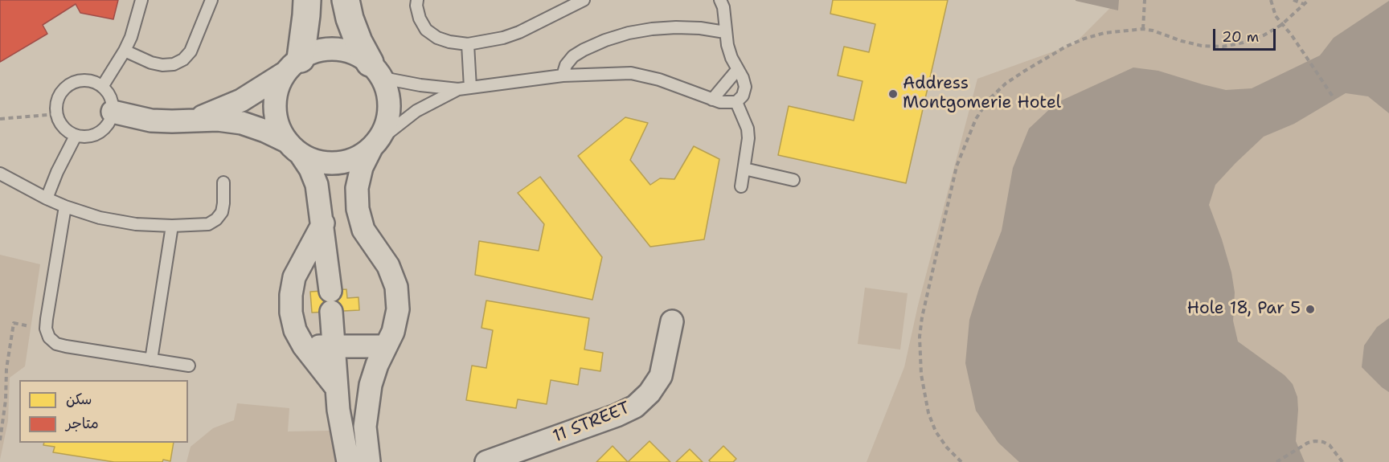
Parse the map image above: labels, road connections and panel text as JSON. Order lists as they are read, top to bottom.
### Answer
{
  "streets": {
    "street": ["11 STREET"]
  },
  "places": ["Address Montgomerie Hotel", "Hole 18, Par 5"],
  "legend": ["سكن", "متاجر"],
  "scale_bar": "20 m"
}
